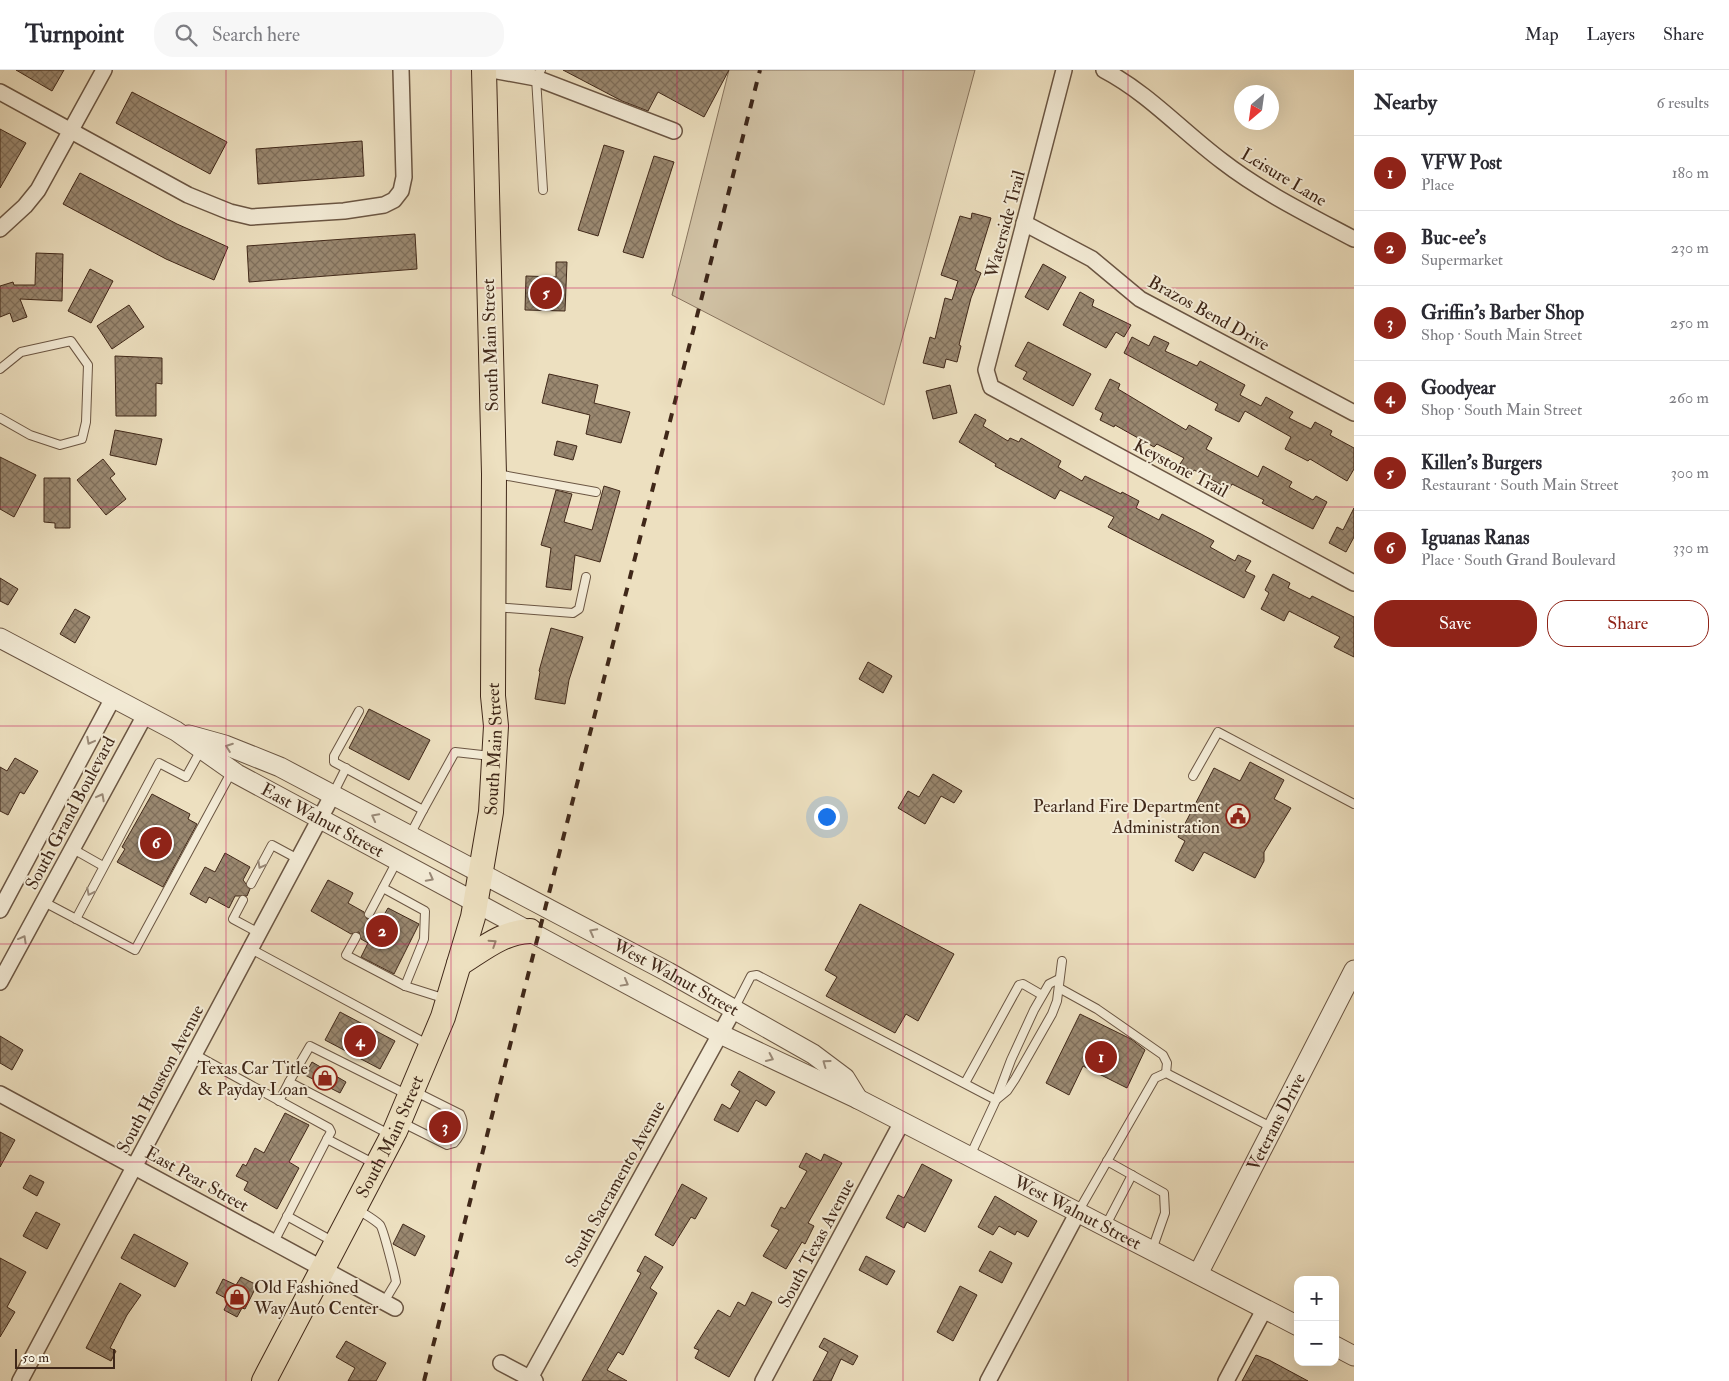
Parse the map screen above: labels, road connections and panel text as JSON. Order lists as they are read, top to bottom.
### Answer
{
  "streets": {
    "main road": ["South Main Street"],
    "street": [
      "Leisure Lane",
      "Waterside Trail",
      "Brazos Bend Drive",
      "Keystone Trail",
      "South Grand Boulevard",
      "East Walnut Street",
      "West Walnut Street",
      "South Houston Avenue",
      "Veterans Drive",
      "East Pear Street",
      "South Sacramento Avenue",
      "South Texas Avenue"
    ]
  },
  "crossings": [
    ["Waterside Trail", "Brazos Bend Drive"],
    ["Waterside Trail", "Keystone Trail"],
    ["South Main Street", "East Walnut Street"],
    ["South Main Street", "West Walnut Street"],
    ["South Main Street", "East Pear Street"],
    ["South Grand Boulevard", "East Walnut Street"],
    ["East Walnut Street", "West Walnut Street"],
    ["East Walnut Street", "South Houston Avenue"],
    ["West Walnut Street", "Veterans Drive"],
    ["West Walnut Street", "South Sacramento Avenue"],
    ["West Walnut Street", "South Texas Avenue"],
    ["South Houston Avenue", "East Pear Street"]
  ],
  "places": {
    "public building": ["Pearland Fire Department Administration"],
    "shop": ["Texas Car Title & Payday Loan", "Old Fashioned Way Auto Center"]
  },
  "scale_bar": "50 m",
  "north": "bottom left",
  "page": {
    "header": "Turnpoint",
    "search": "Search here",
    "nav": ["Map", "Layers", "Share"],
    "heading": ["Nearby", "6 results"],
    "list": [
      {
        "mark": "1",
        "name": "VFW Post",
        "note": "Place",
        "value": "180 m"
      },
      {
        "mark": "2",
        "name": "Buc-ee's",
        "note": "Supermarket",
        "value": "230 m"
      },
      {
        "mark": "3",
        "name": "Griffin's Barber Shop",
        "note": "Shop · South Main Street",
        "value": "250 m"
      },
      {
        "mark": "4",
        "name": "Goodyear",
        "note": "Shop · South Main Street",
        "value": "260 m"
      },
      {
        "mark": "5",
        "name": "Killen’s Burgers",
        "note": "Restaurant · South Main Street",
        "value": "300 m"
      },
      {
        "mark": "6",
        "name": "Iguanas Ranas",
        "note": "Place · South Grand Boulevard",
        "value": "330 m"
      }
    ],
    "pins": [
      "5",
      "6",
      "2",
      "4",
      "1",
      "3"
    ],
    "buttons": ["Save", "Share"],
    "map_buttons": ["+", "−"],
    "scale": "50 m"
  }
}
